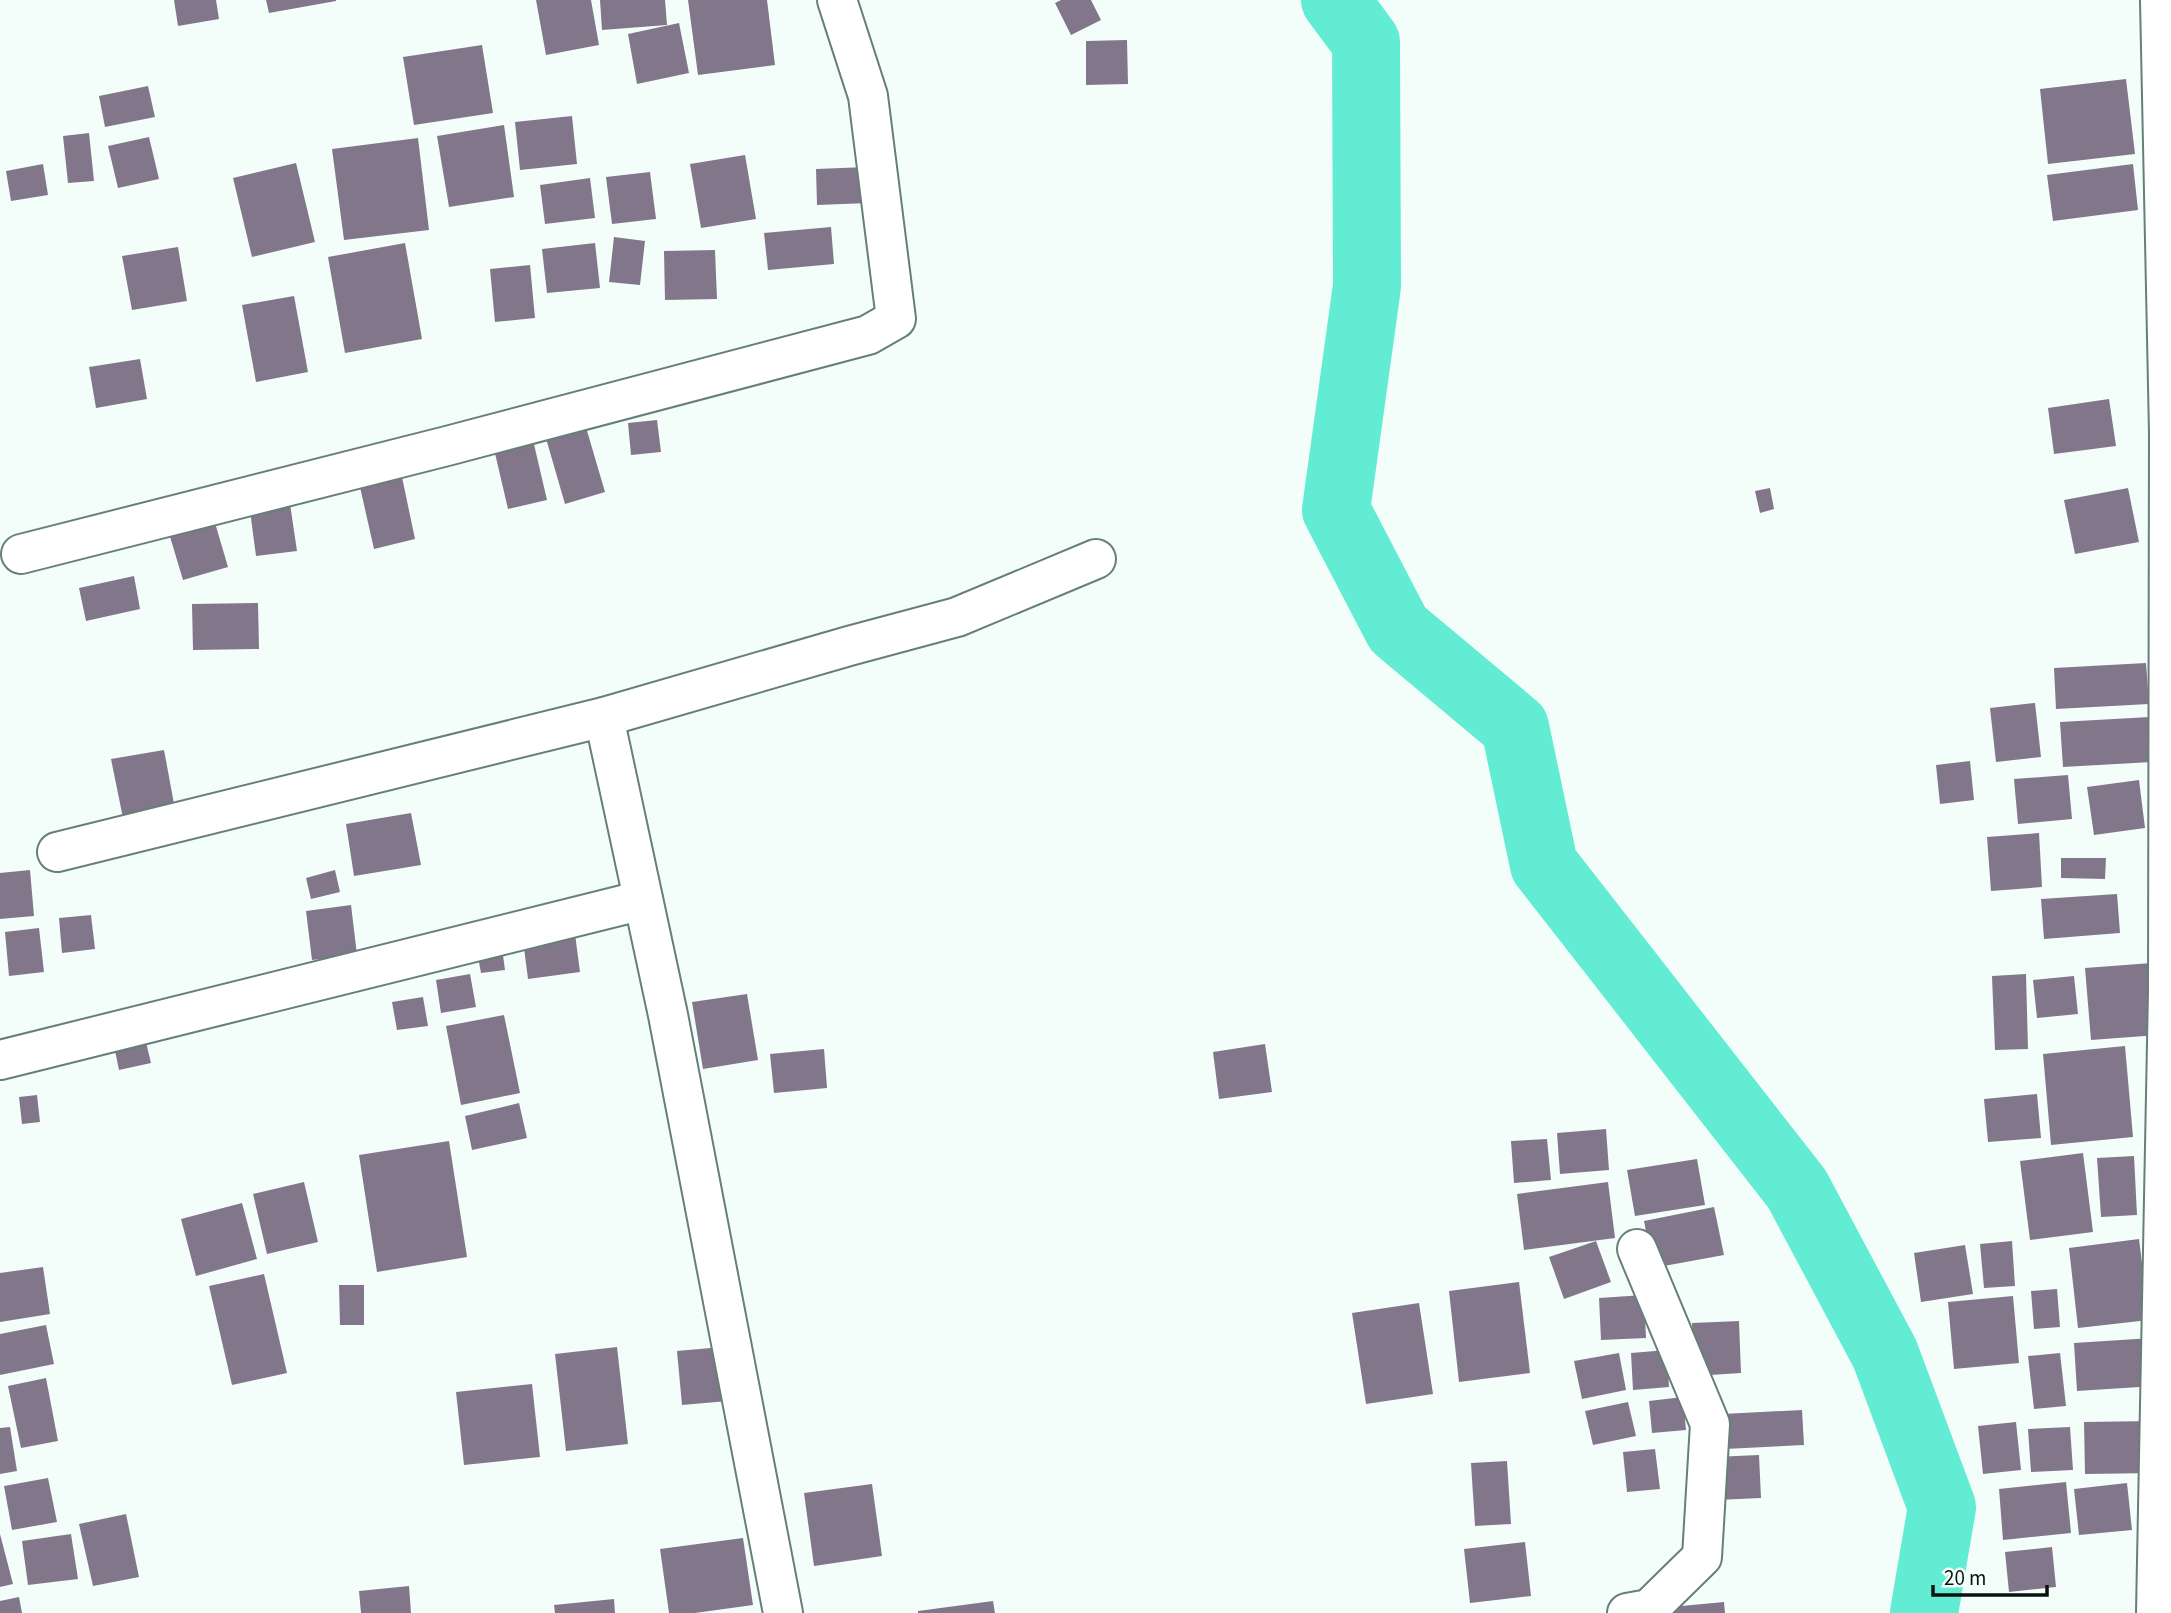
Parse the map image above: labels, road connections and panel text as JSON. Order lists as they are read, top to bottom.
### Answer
{
  "scale_bar": "20 m"
}
